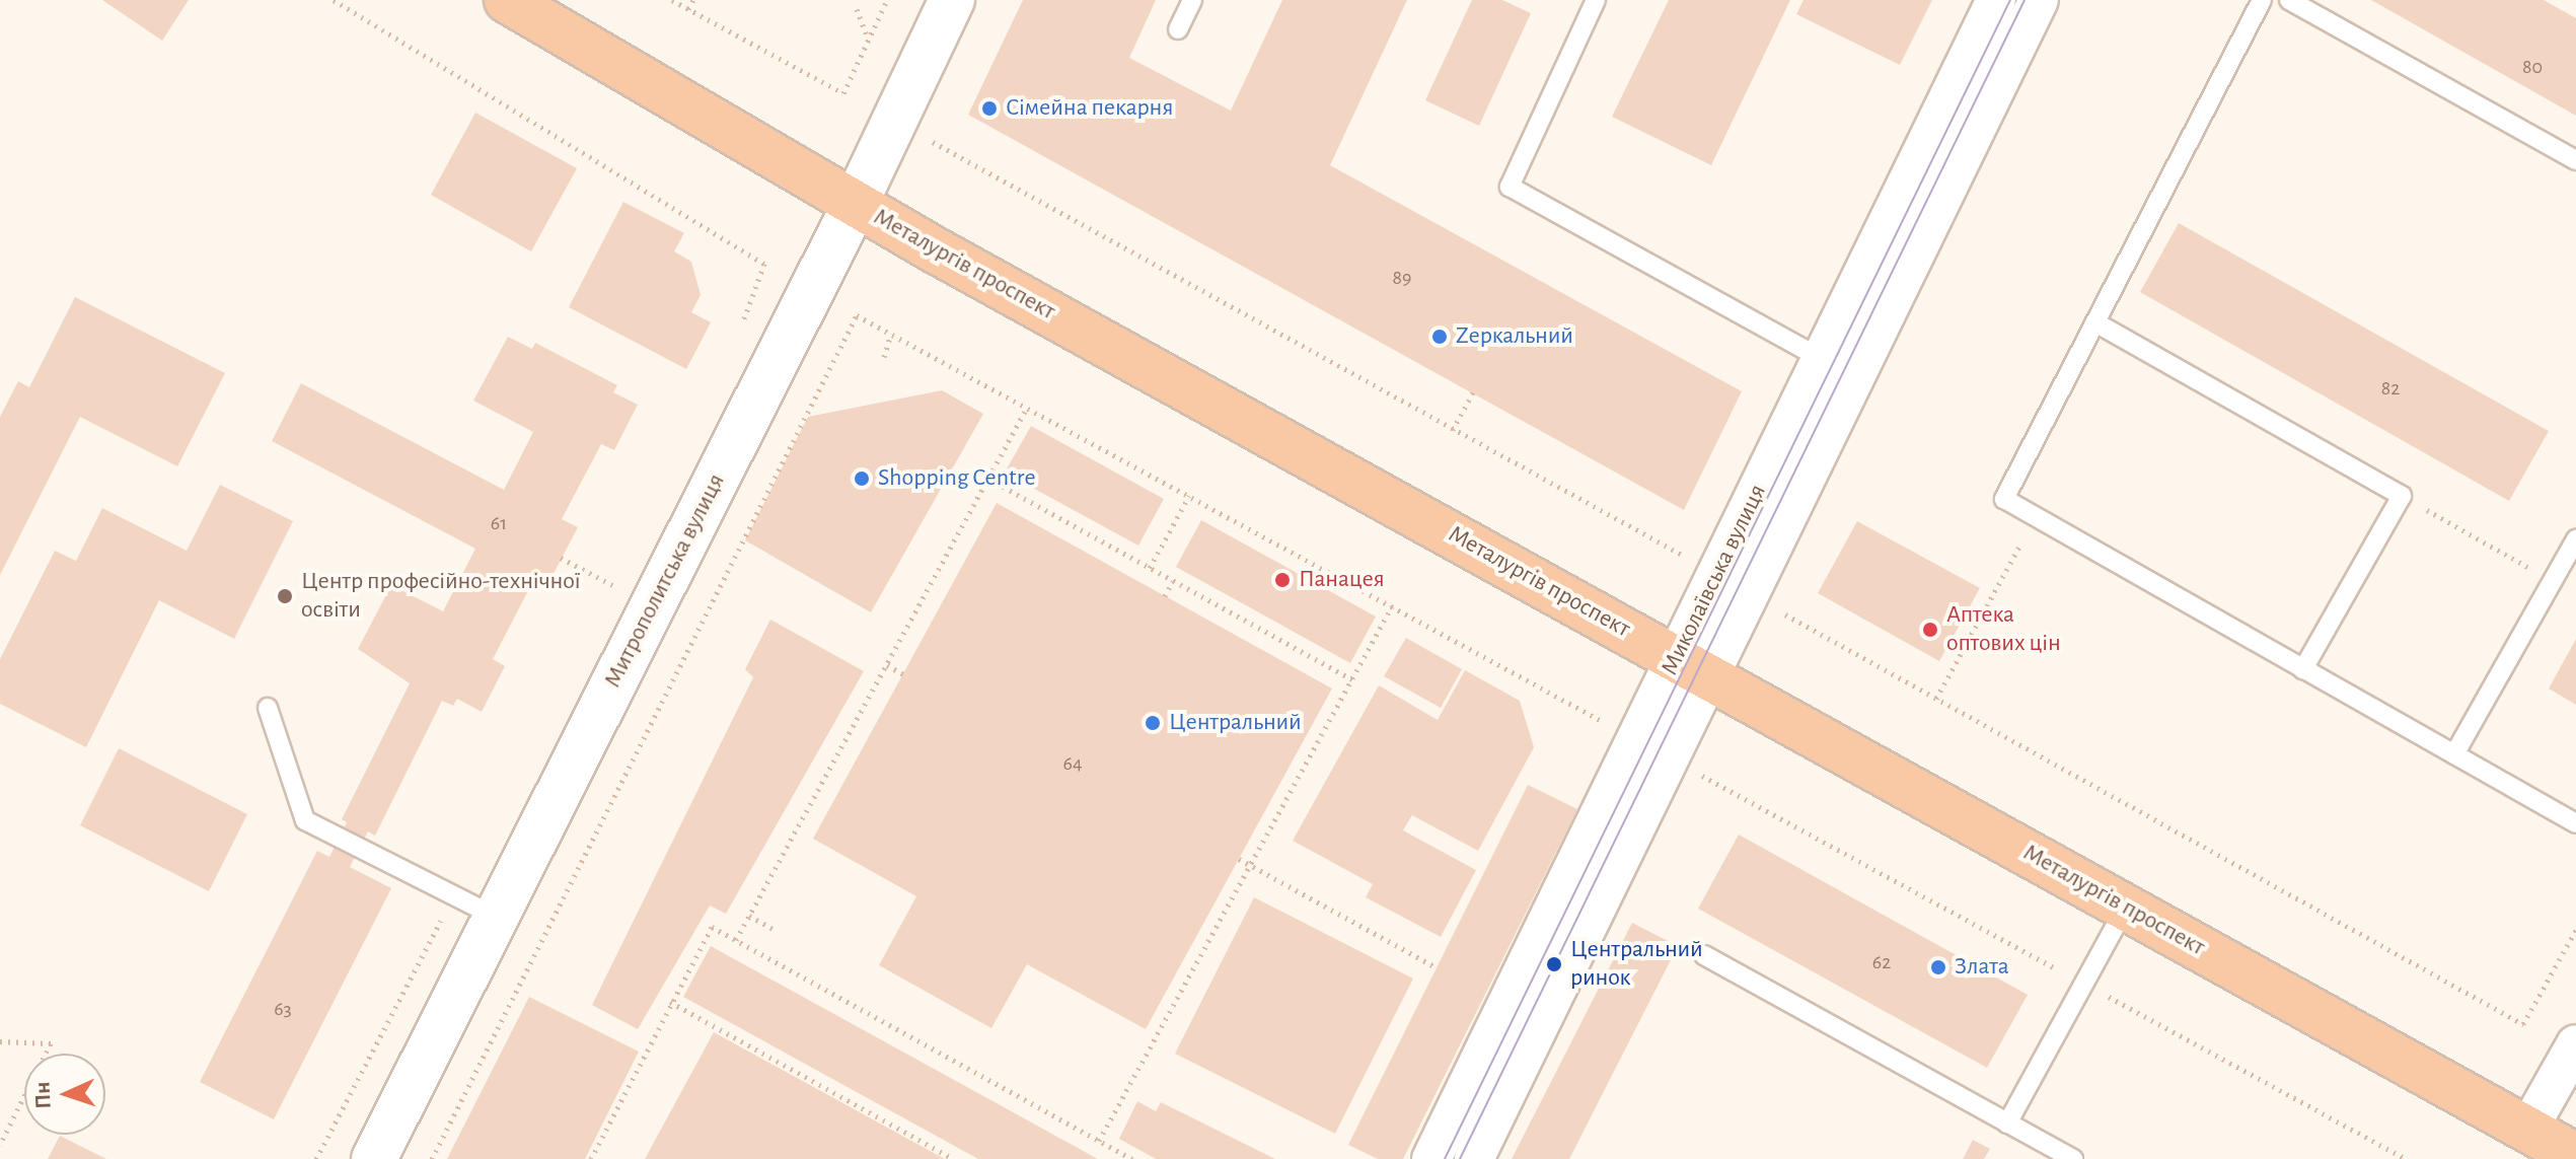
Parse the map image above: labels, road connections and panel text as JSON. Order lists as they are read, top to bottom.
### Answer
{
  "streets": {
    "highway": ["Металургів проспект"],
    "main road": ["Митрополитська вулиця"],
    "street": ["Миколаївська вулиця"]
  },
  "crossings": [
    ["Металургів проспект", "Миколаївська вулиця"],
    ["Металургів проспект", "Митрополитська вулиця"]
  ],
  "places": [
    "Сімейна пекарня",
    "Zеркальний",
    "Shopping Centre",
    "Панацея",
    "Центр професійно-технічної освіти",
    "Аптека оптових цін",
    "Центральний",
    "Центральний ринок",
    "Злата"
  ],
  "house_numbers": [
    "80",
    "89",
    "82",
    "61",
    "64",
    "62",
    "63"
  ],
  "north": "left"
}
